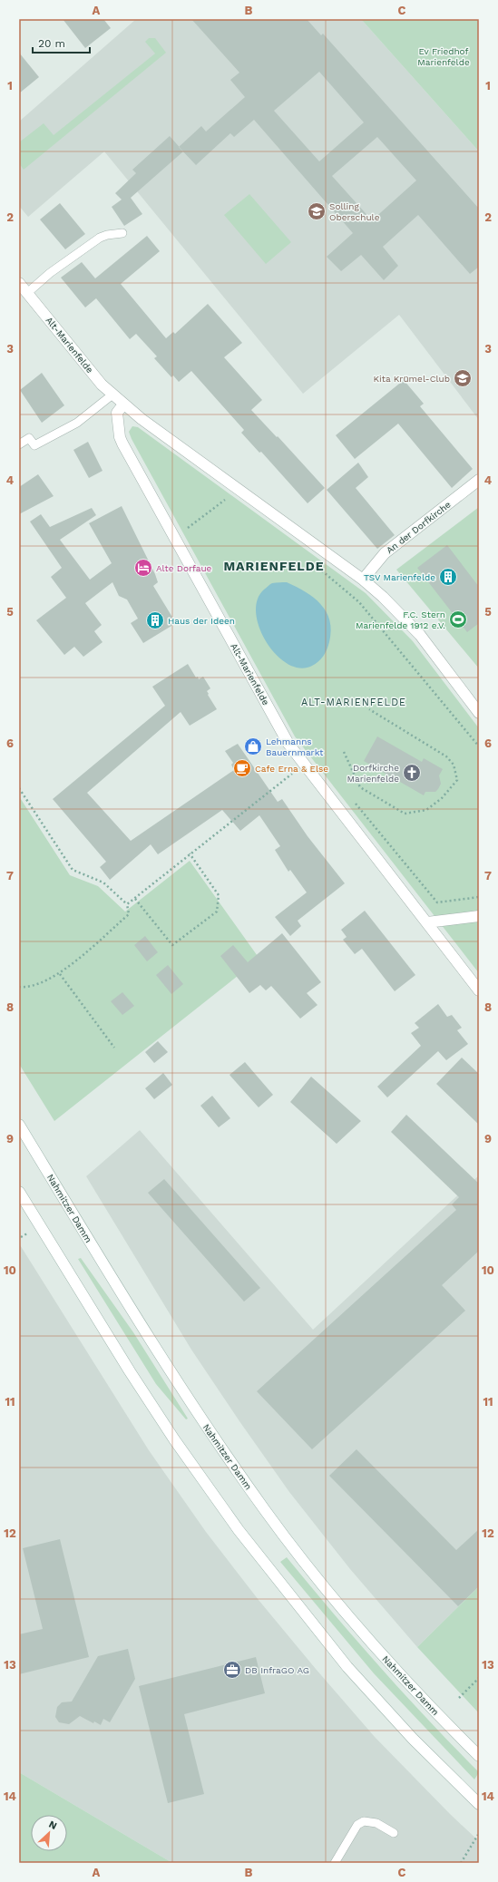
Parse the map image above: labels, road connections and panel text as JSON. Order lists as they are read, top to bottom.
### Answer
{
  "streets": {
    "street": ["Alt-Marienfelde", "An der Dorfkirche", "Nahmitzer Damm"]
  },
  "crossings": [
    ["Alt-Marienfelde", "An der Dorfkirche"]
  ],
  "districts": ["MARIENFELDE", "ALT-MARIENFELDE"],
  "parks": ["Ev Friedhof Marienfelde"],
  "places": {
    "school or university": ["Solling Oberschule", "Kita Krümel-Club"],
    "hotel": ["Alte Dorfaue"],
    "building": ["TSV Marienfelde", "Haus der Ideen"],
    "sports": ["F.C. Stern Marienfelde 1912 e.V."],
    "shop": ["Lehmanns Bauernmarkt"],
    "cafe": ["Cafe Erna & Else"],
    "church": ["Dorfkirche Marienfelde"],
    "office": ["DB InfraGO AG"]
  },
  "scale_bar": "20 m",
  "north": "top right",
  "grid": {
    "columns": ["A", "B", "C"],
    "rows": [
      "1",
      "2",
      "3",
      "4",
      "5",
      "6",
      "7",
      "8",
      "9",
      "10",
      "11",
      "12",
      "13",
      "14"
    ]
  }
}
